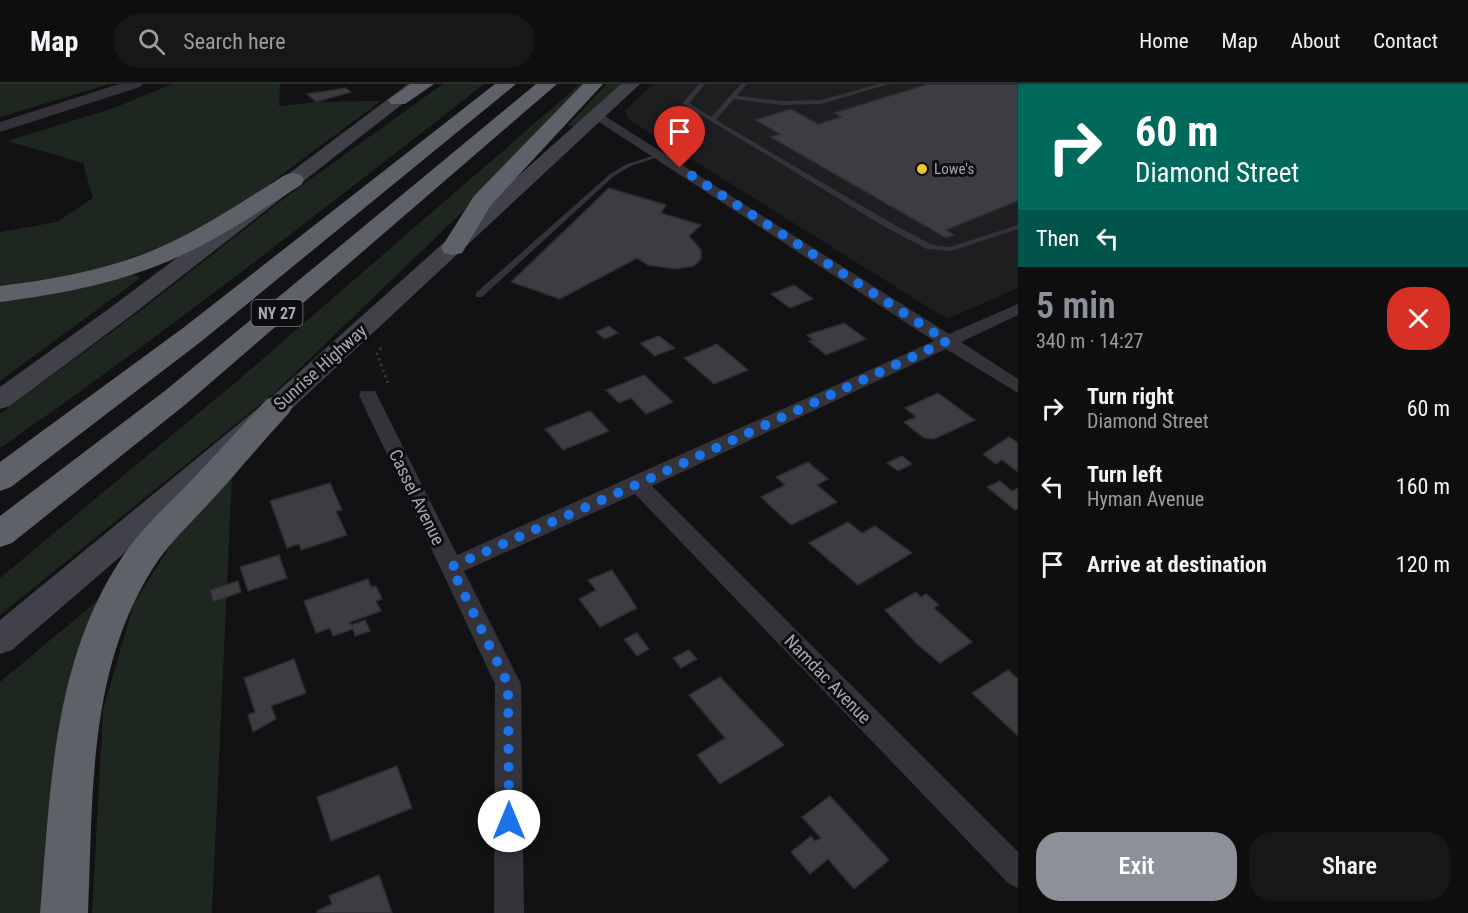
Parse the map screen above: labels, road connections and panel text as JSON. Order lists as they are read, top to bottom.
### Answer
{
  "streets": {
    "highway": ["NY 27"],
    "main road": ["Sunrise Highway"],
    "street": ["Cassel Avenue", "Namdac Avenue"]
  },
  "places": ["Lowe's"],
  "page": {
    "header": "Map",
    "search": "Search here",
    "nav": [
      "Home",
      "Map",
      "About",
      "Contact"
    ],
    "turn": ["60 m", "Diamond Street"],
    "then": "Then",
    "heading": ["5 min", "340 m · 14:27"],
    "list": [
      {
        "name": "Turn right",
        "note": "Diamond Street",
        "value": "60 m"
      },
      {
        "name": "Turn left",
        "note": "Hyman Avenue",
        "value": "160 m"
      },
      {
        "name": "Arrive at destination",
        "value": "120 m"
      }
    ],
    "buttons": ["Exit", "Share"]
  }
}
